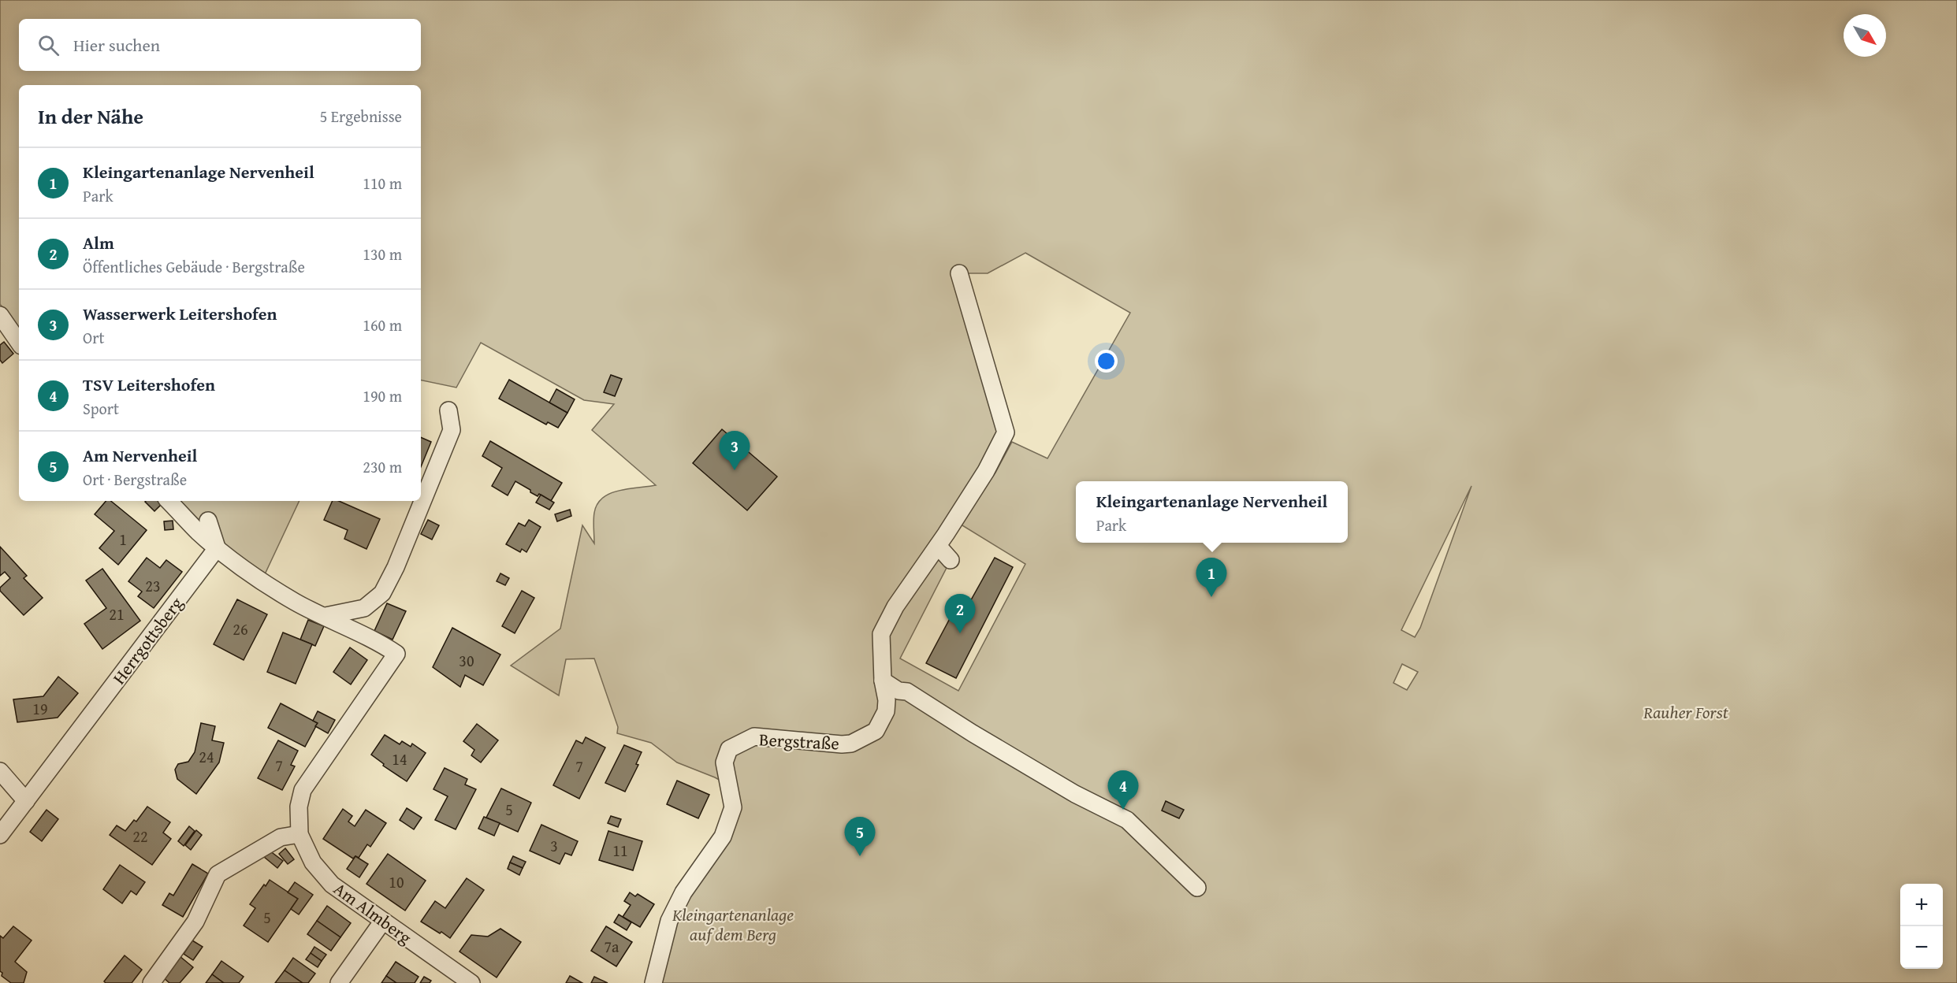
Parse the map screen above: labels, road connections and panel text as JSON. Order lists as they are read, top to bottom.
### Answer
{
  "streets": {
    "street": ["Herrgottsberg", "Bergstraße", "Am Almberg"]
  },
  "parks": ["Rauher Forst", "Kleingartenanlage auf dem Berg"],
  "house_numbers": [
    "1",
    "23",
    "21",
    "26",
    "30",
    "19",
    "24",
    "14",
    "7",
    "7",
    "5",
    "22",
    "3",
    "11",
    "10",
    "5",
    "7a"
  ],
  "north": "bottom right",
  "page": {
    "search": "Hier suchen",
    "heading": ["In der Nähe", "5 Ergebnisse"],
    "list": [
      {
        "mark": "1",
        "name": "Kleingartenanlage Nervenheil",
        "note": "Park",
        "value": "110 m"
      },
      {
        "mark": "2",
        "name": "Alm",
        "note": "Öffentliches Gebäude · Bergstraße",
        "value": "130 m"
      },
      {
        "mark": "3",
        "name": "Wasserwerk Leitershofen",
        "note": "Ort",
        "value": "160 m"
      },
      {
        "mark": "4",
        "name": "TSV Leitershofen",
        "note": "Sport",
        "value": "190 m"
      },
      {
        "mark": "5",
        "name": "Am Nervenheil",
        "note": "Ort · Bergstraße",
        "value": "230 m"
      }
    ],
    "pins": [
      "3",
      "1",
      "2",
      "4",
      "5"
    ],
    "popup": ["Kleingartenanlage Nervenheil", "Park"],
    "map_buttons": ["+", "−"]
  }
}
